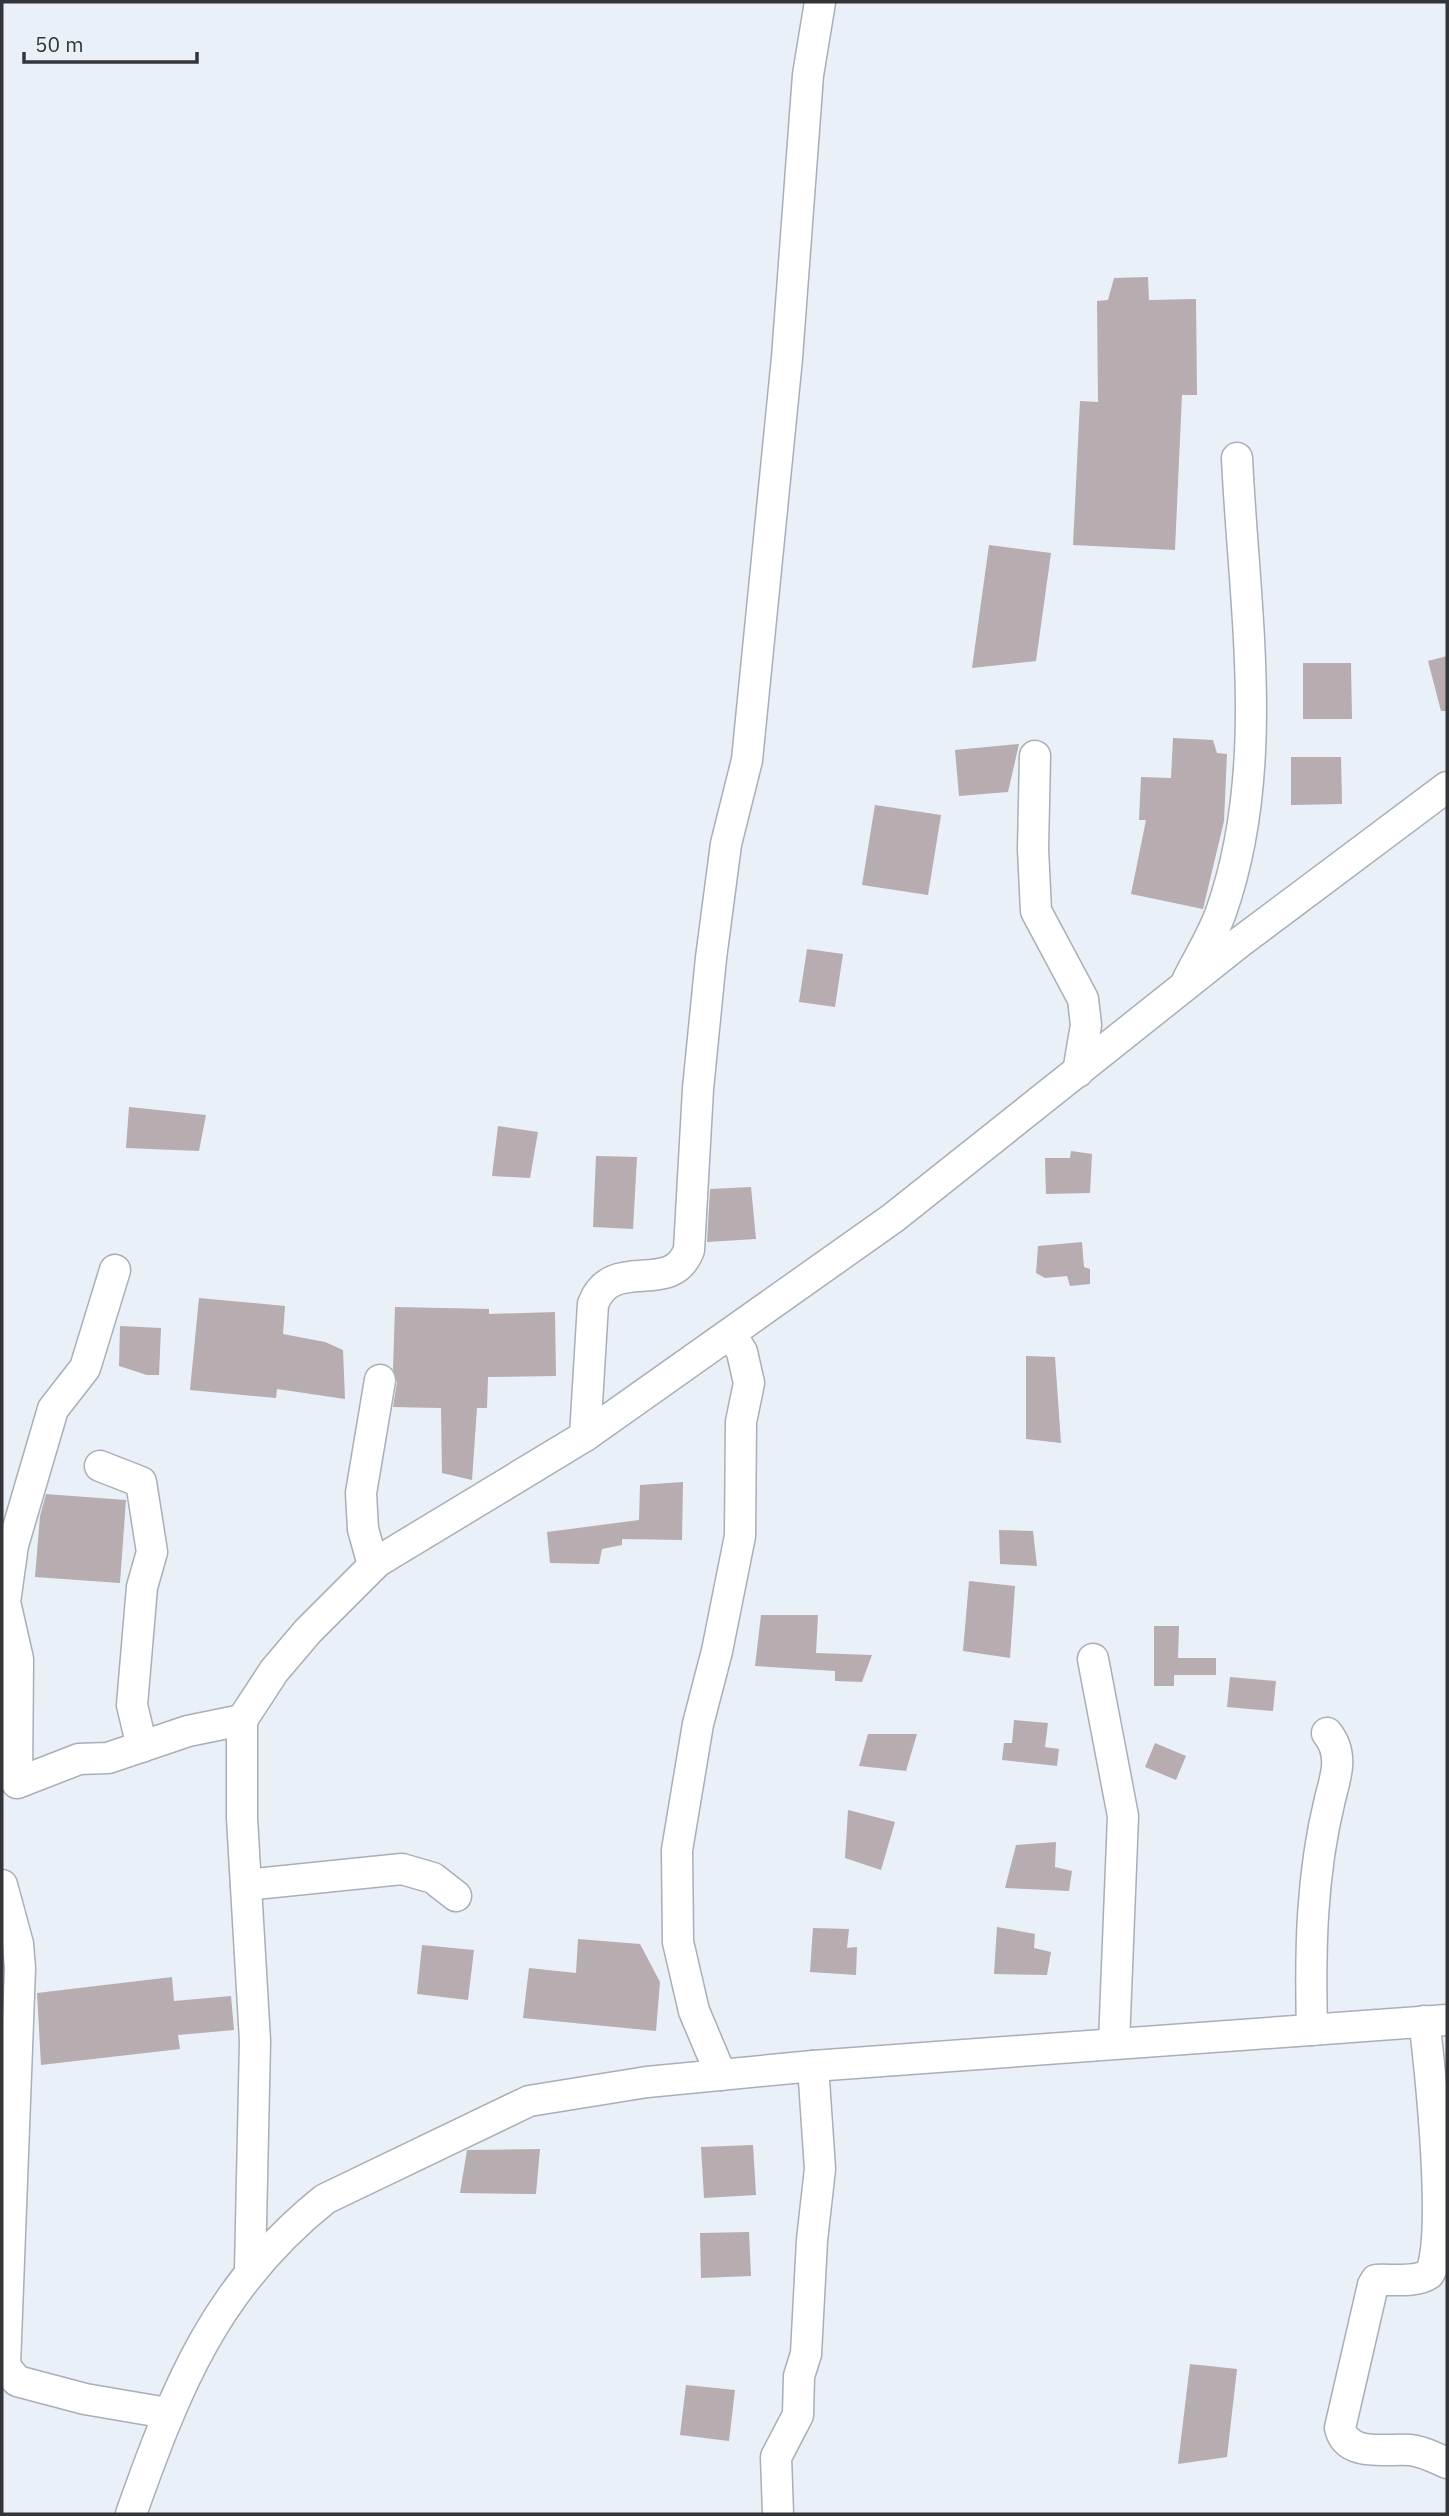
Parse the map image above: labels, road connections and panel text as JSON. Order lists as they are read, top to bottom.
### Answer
{
  "scale_bar": "50 m"
}
